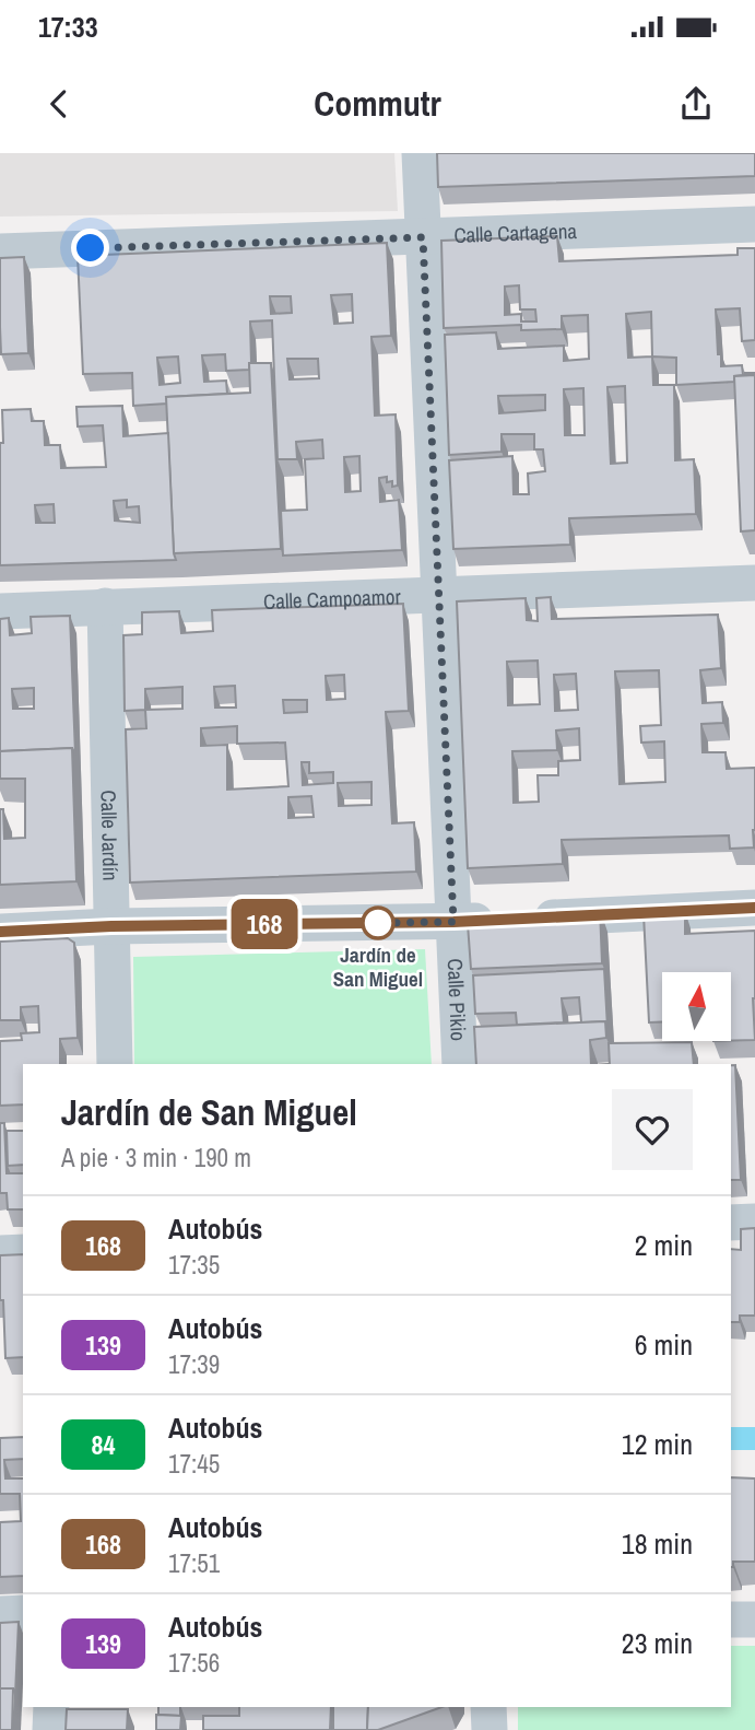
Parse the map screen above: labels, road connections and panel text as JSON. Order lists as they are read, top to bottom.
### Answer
{
  "streets": {
    "street": [
      "Calle Cartagena",
      "Calle Campoamor",
      "Calle Jardín",
      "Calle Pikio"
    ]
  },
  "crossings": [
    ["Calle Cartagena", "Calle Pikio"],
    ["Calle Campoamor", "Calle Jardín"],
    ["Calle Campoamor", "Calle Pikio"]
  ],
  "places": ["Jardín de San Miguel"],
  "lines": ["bus line 168"],
  "north": "top",
  "page": {
    "status": "17:33",
    "header": "Commutr",
    "on_map": "168",
    "heading": ["Jardín de San Miguel", "A pie · 3 min · 190 m"],
    "list": [
      {
        "mark": "168",
        "name": "Autobús",
        "note": "17:35",
        "value": "2 min"
      },
      {
        "mark": "139",
        "name": "Autobús",
        "note": "17:39",
        "value": "6 min"
      },
      {
        "mark": "84",
        "name": "Autobús",
        "note": "17:45",
        "value": "12 min"
      },
      {
        "mark": "168",
        "name": "Autobús",
        "note": "17:51",
        "value": "18 min"
      },
      {
        "mark": "139",
        "name": "Autobús",
        "note": "17:56",
        "value": "23 min"
      }
    ]
  }
}
